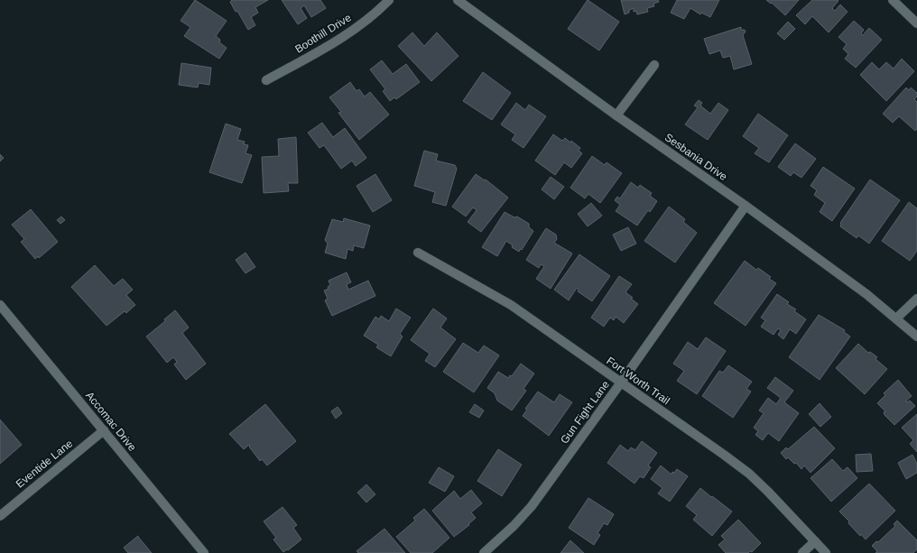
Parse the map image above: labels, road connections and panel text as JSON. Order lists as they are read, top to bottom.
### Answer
{
  "streets": {
    "street": [
      "Boothill Drive",
      "Sesbania Drive",
      "Fort Worth Trail",
      "Gun Fight Lane",
      "Accomac Drive",
      "Eventide Lane"
    ]
  },
  "crossings": [
    ["Sesbania Drive", "Gun Fight Lane"],
    ["Fort Worth Trail", "Gun Fight Lane"],
    ["Accomac Drive", "Eventide Lane"]
  ]
}
